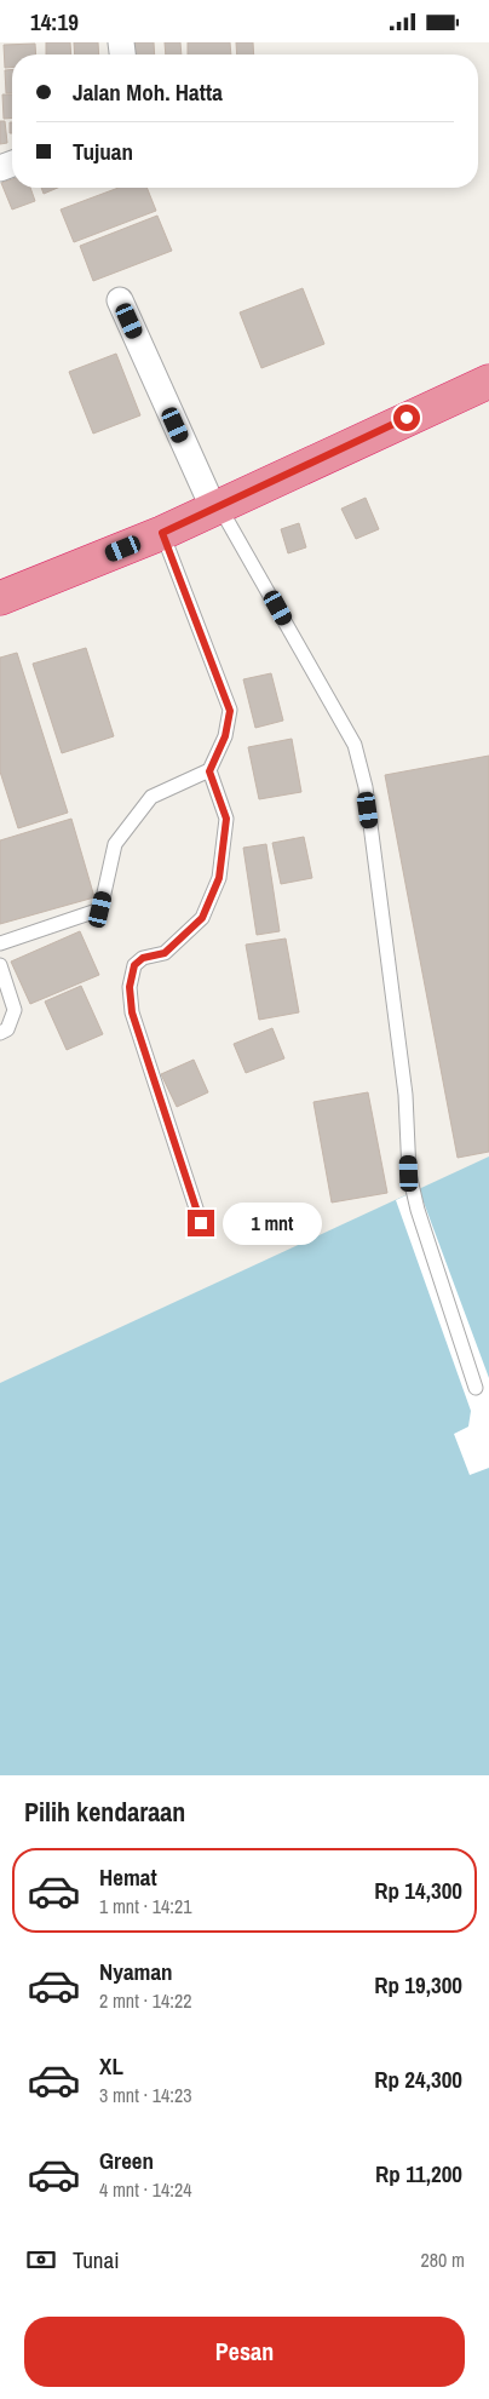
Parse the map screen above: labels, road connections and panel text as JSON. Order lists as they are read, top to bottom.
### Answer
{
  "page": {
    "status": "14:19",
    "banner": ["Jalan Moh. Hatta", "Tujuan"],
    "bubble": "1 mnt",
    "heading": "Pilih kendaraan",
    "list": [
      {
        "name": "Hemat",
        "note": "1 mnt · 14:21",
        "value": "Rp 14,300"
      },
      {
        "name": "Nyaman",
        "note": "2 mnt · 14:22",
        "value": "Rp 19,300"
      },
      {
        "name": "XL",
        "note": "3 mnt · 14:23",
        "value": "Rp 24,300"
      },
      {
        "name": "Green",
        "note": "4 mnt · 14:24",
        "value": "Rp 11,200"
      }
    ],
    "pay": ["Tunai", "280 m"],
    "buttons": "Pesan"
  }
}
